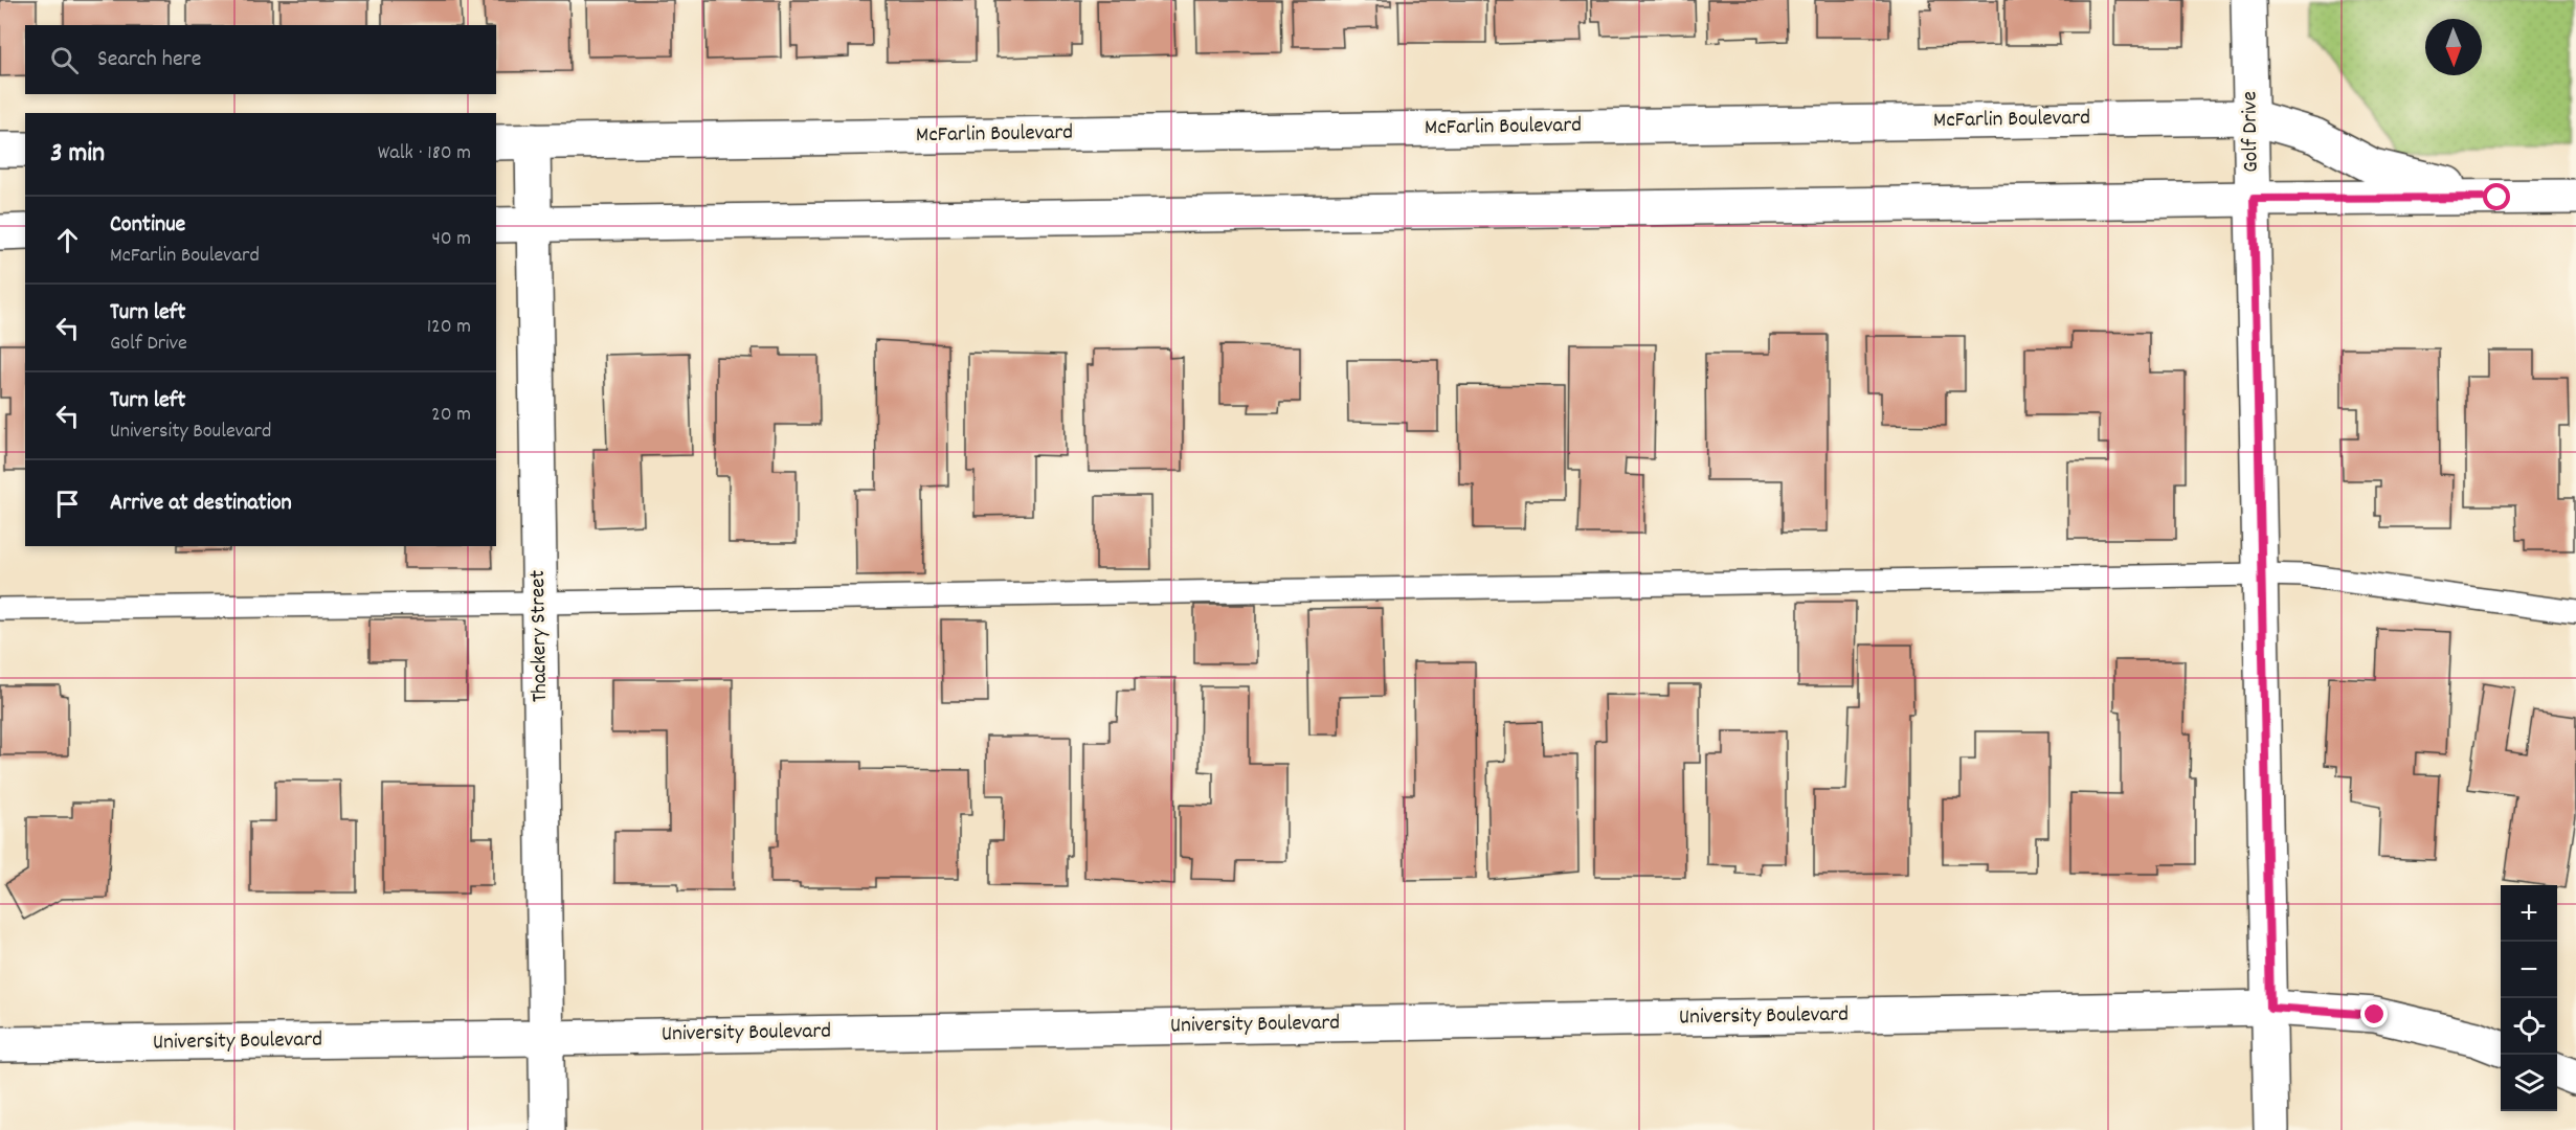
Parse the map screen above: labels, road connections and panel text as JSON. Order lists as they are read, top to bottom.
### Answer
{
  "streets": {
    "street": [
      "McFarlin Boulevard",
      "Golf Drive",
      "Thackery Street",
      "University Boulevard"
    ]
  },
  "crossings": [
    ["McFarlin Boulevard", "Golf Drive"],
    ["McFarlin Boulevard", "Thackery Street"],
    ["Golf Drive", "University Boulevard"],
    ["Thackery Street", "University Boulevard"]
  ],
  "north": "bottom",
  "page": {
    "search": "Search here",
    "heading": ["3 min", "Walk · 180 m"],
    "list": [
      ["Continue", "McFarlin Boulevard", "40 m"],
      ["Turn left", "Golf Drive", "120 m"],
      ["Turn left", "University Boulevard", "20 m"],
      "Arrive at destination"
    ],
    "map_buttons": ["+", "−"]
  }
}
